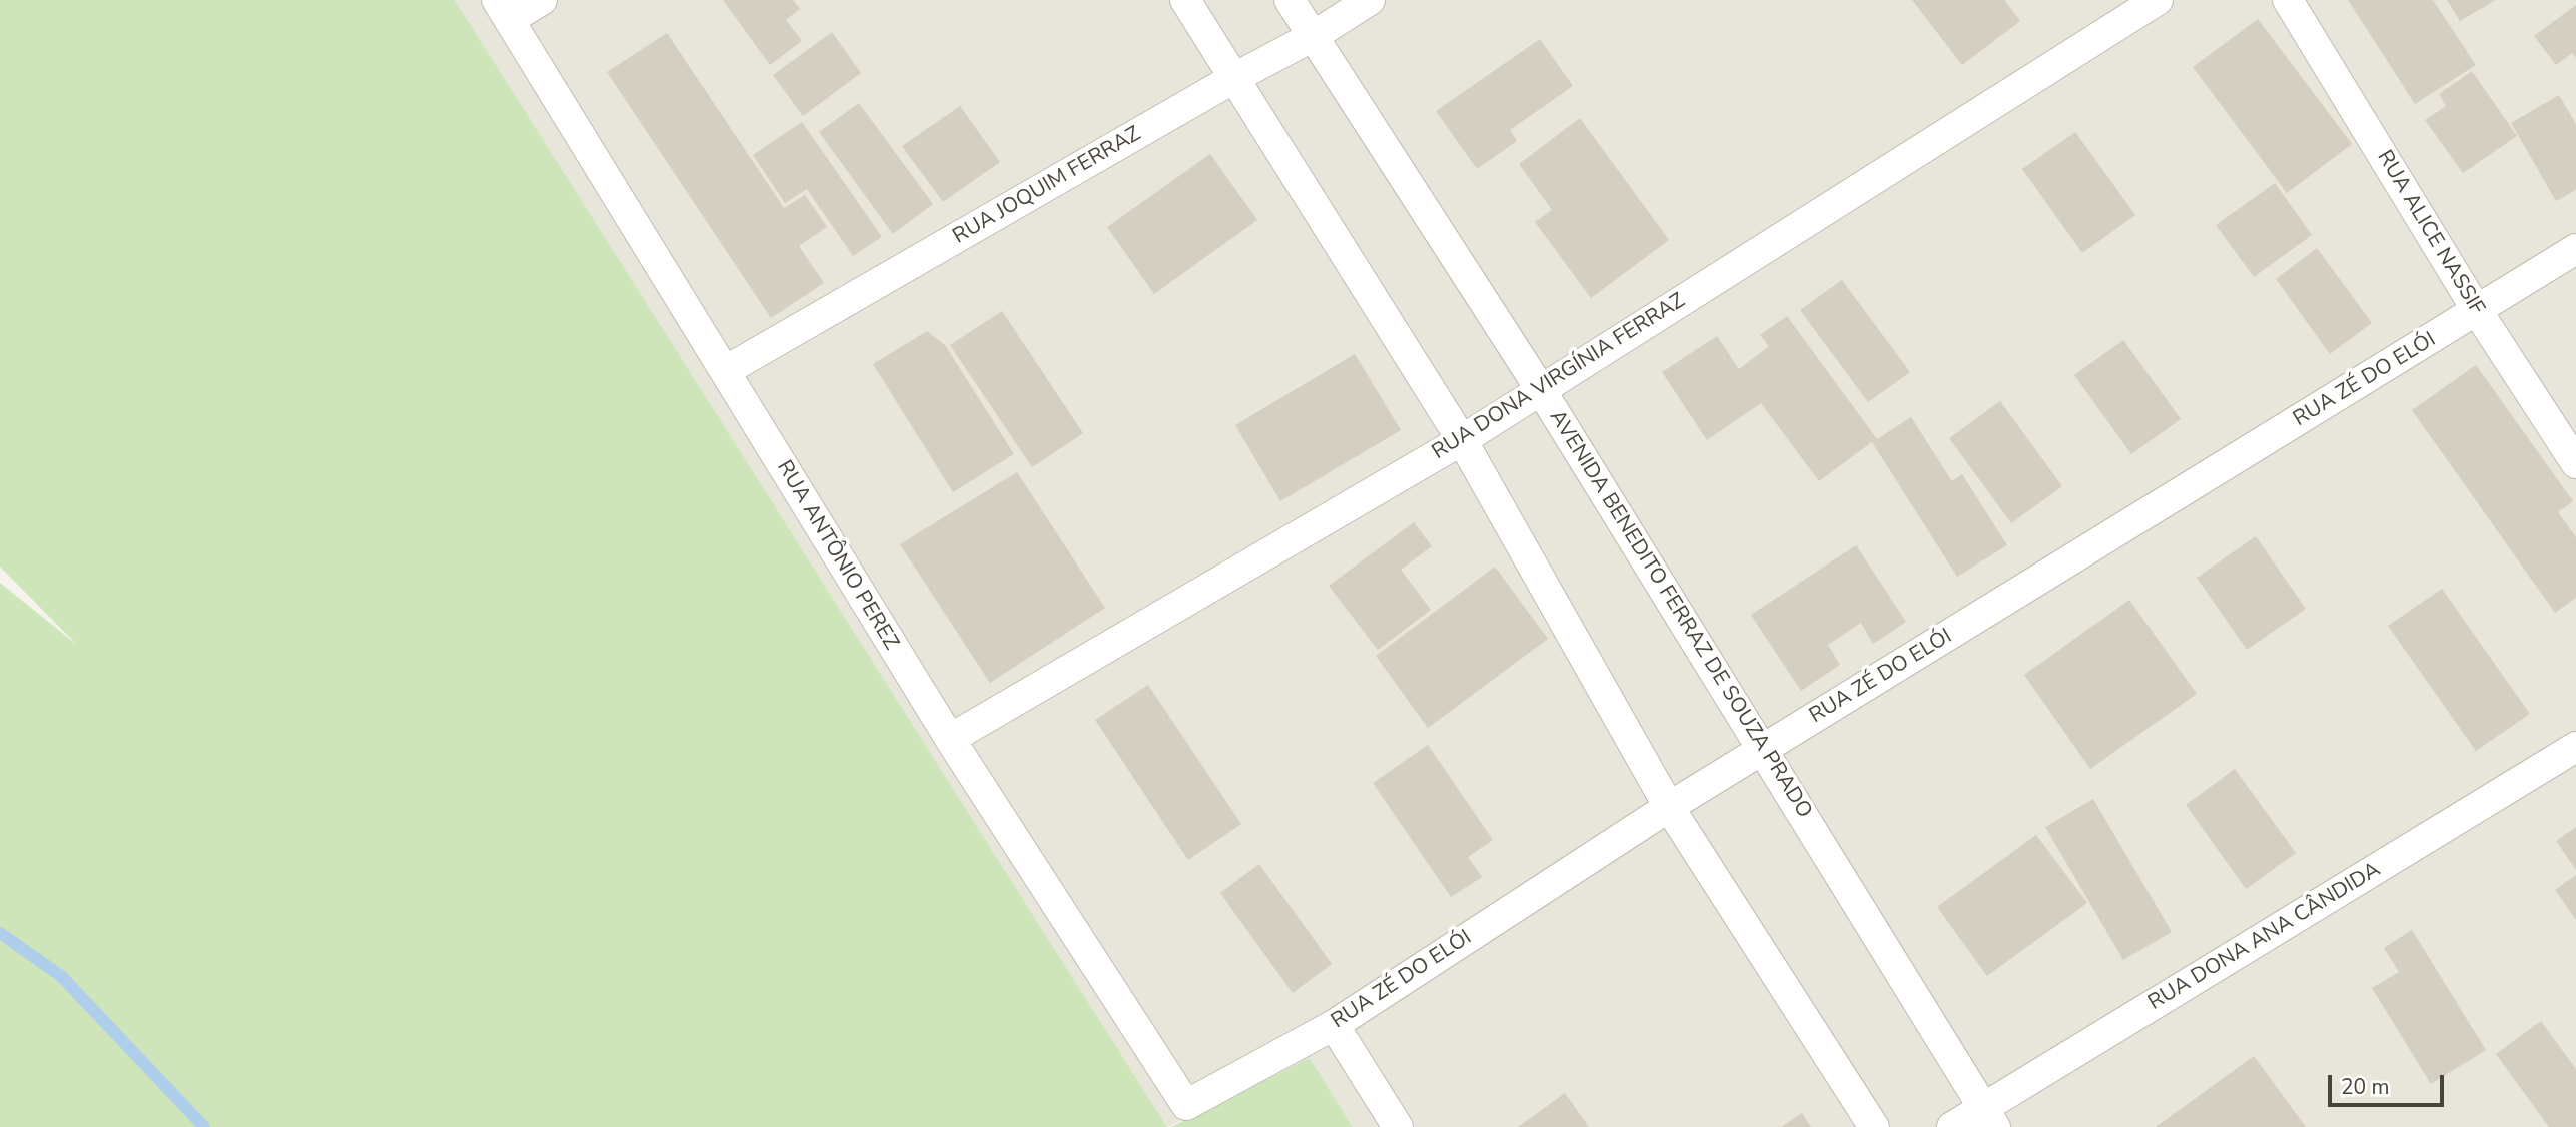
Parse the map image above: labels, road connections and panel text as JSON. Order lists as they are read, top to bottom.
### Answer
{
  "streets": {
    "street": [
      "RUA JOQUIM FERRAZ",
      "RUA ALICE NASSIF",
      "RUA DONA VIRGÍNIA FERRAZ",
      "RUA ZÉ DO ELÓI",
      "RUA ANTÔNIO PEREZ",
      "AVENIDA BENEDITO FERRAZ DE SOUZA PRADO",
      "RUA DONA ANA CÂNDIDA"
    ]
  },
  "crossings": [
    ["RUA JOQUIM FERRAZ", "RUA ANTÔNIO PEREZ"],
    ["RUA JOQUIM FERRAZ", "AVENIDA BENEDITO FERRAZ DE SOUZA PRADO"],
    ["RUA ALICE NASSIF", "RUA ZÉ DO ELÓI"],
    ["RUA DONA VIRGÍNIA FERRAZ", "RUA ANTÔNIO PEREZ"],
    ["RUA DONA VIRGÍNIA FERRAZ", "AVENIDA BENEDITO FERRAZ DE SOUZA PRADO"],
    ["RUA ZÉ DO ELÓI", "RUA ANTÔNIO PEREZ"],
    ["RUA ZÉ DO ELÓI", "AVENIDA BENEDITO FERRAZ DE SOUZA PRADO"],
    ["AVENIDA BENEDITO FERRAZ DE SOUZA PRADO", "RUA DONA ANA CÂNDIDA"]
  ],
  "scale_bar": "20 m"
}
